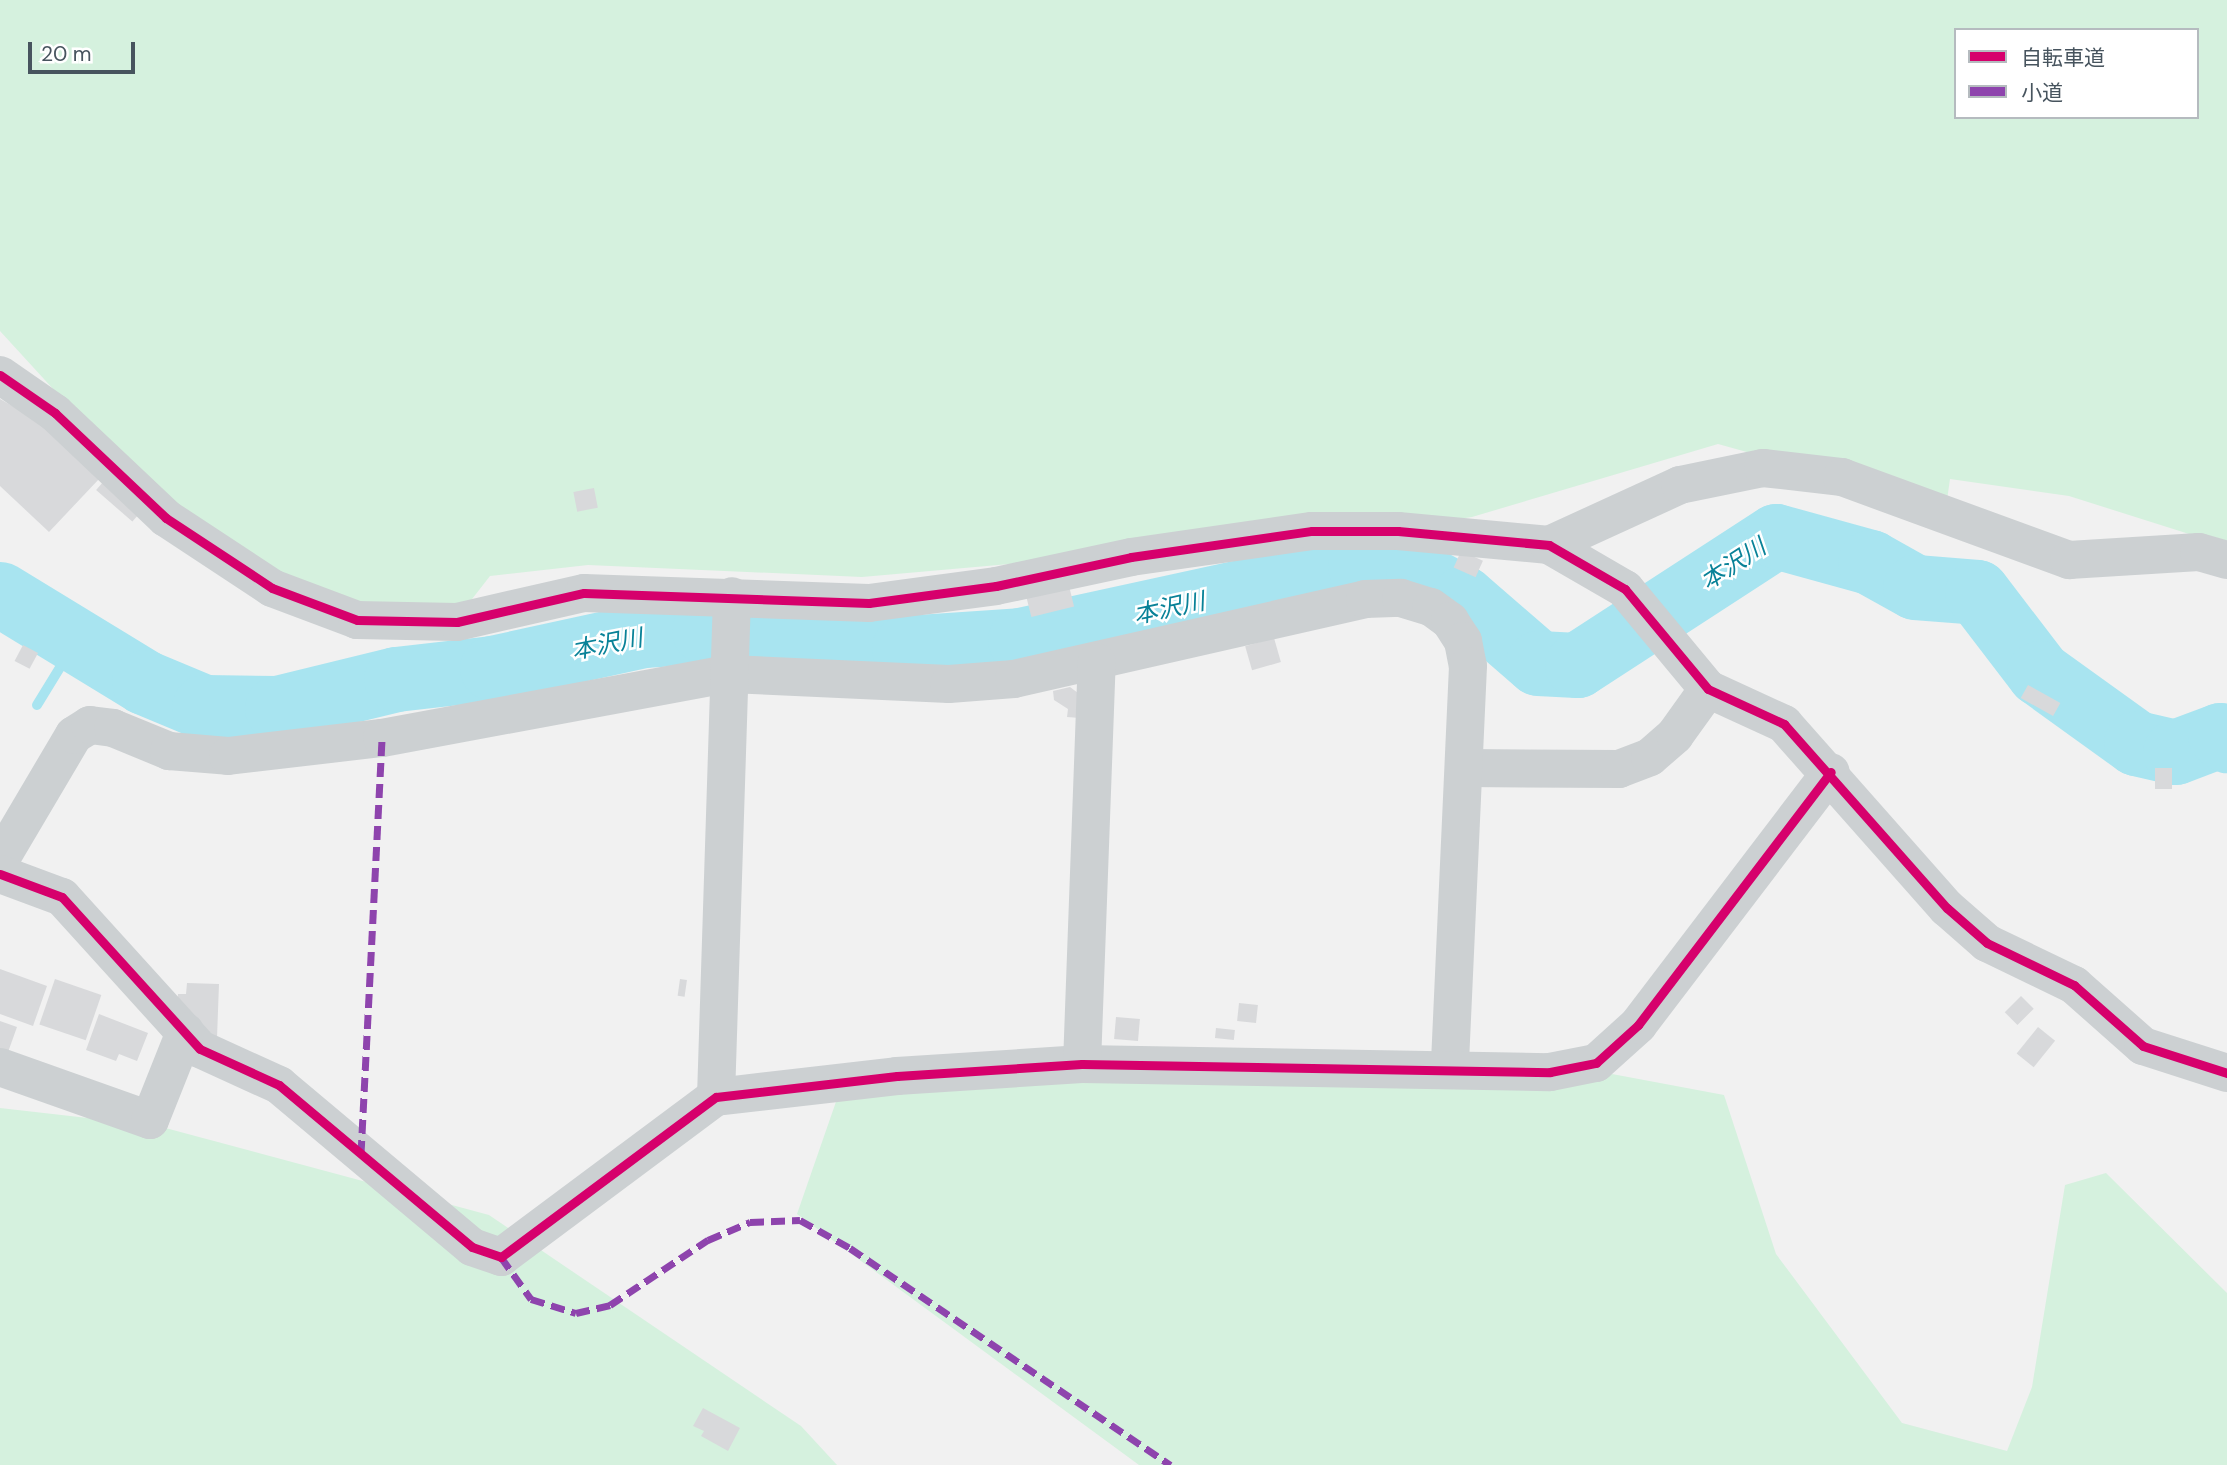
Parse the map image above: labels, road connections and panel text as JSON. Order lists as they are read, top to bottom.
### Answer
{
  "water": ["本沢川"],
  "legend": ["自転車道", "小道"],
  "scale_bar": "20 m"
}
